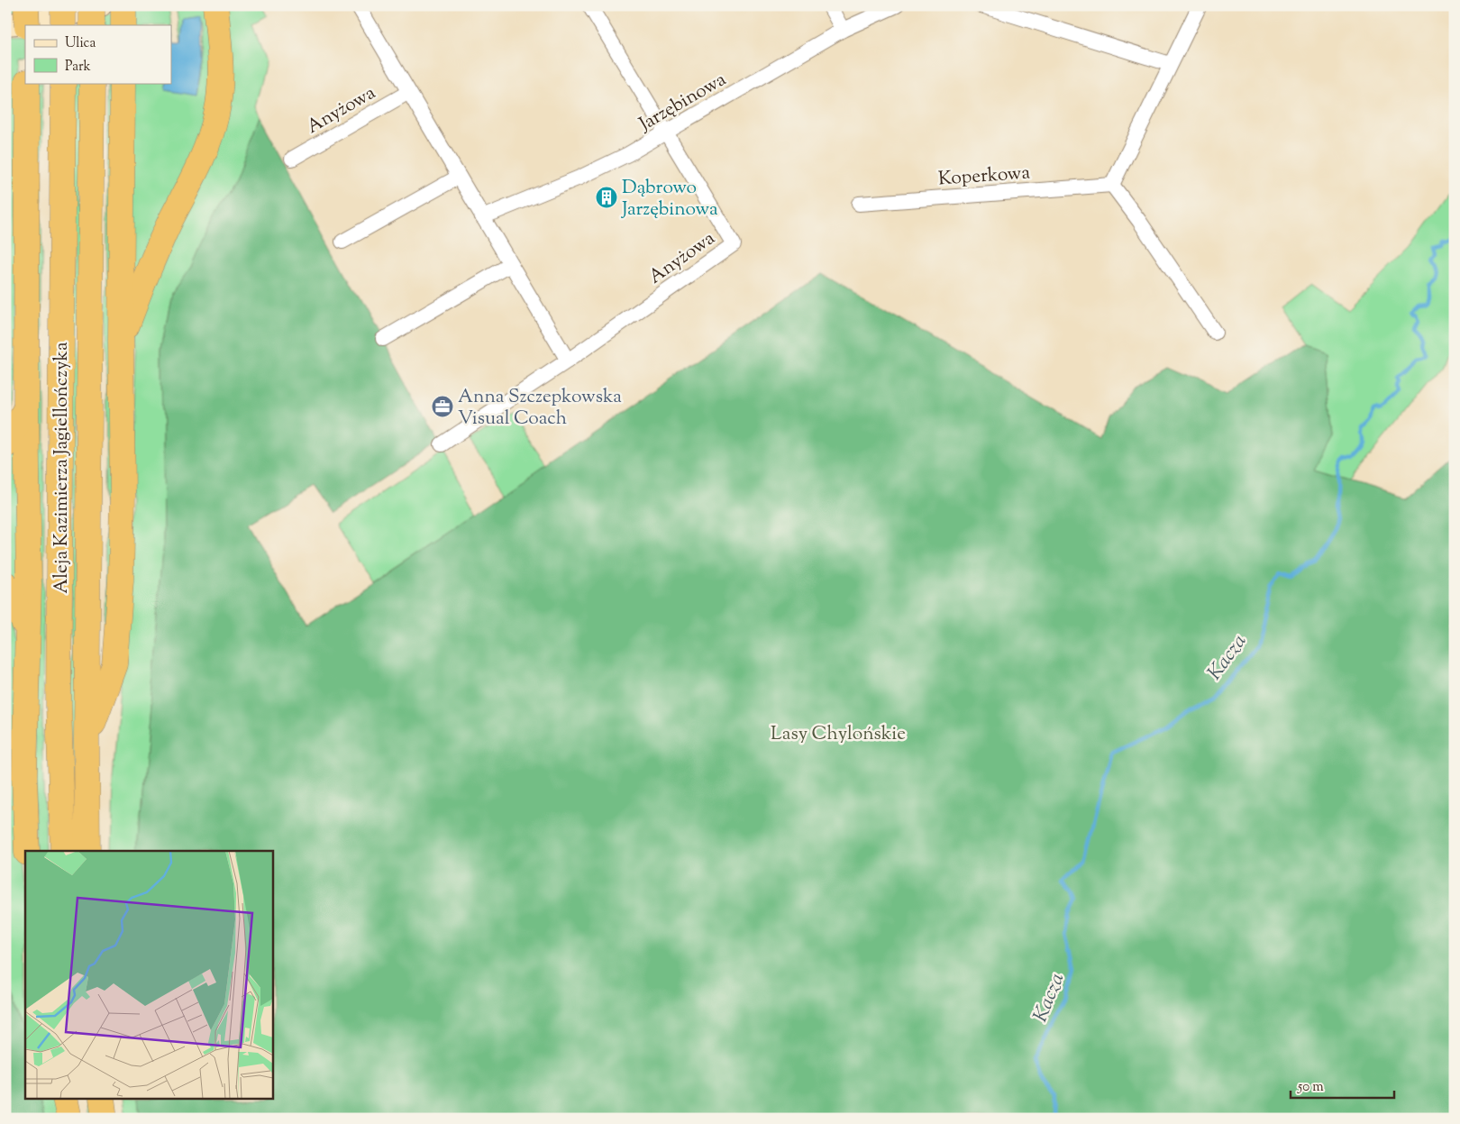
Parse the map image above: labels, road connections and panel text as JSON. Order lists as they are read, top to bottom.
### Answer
{
  "streets": {
    "highway": ["Aleja Kazimierza Jagiellończyka"],
    "street": ["Jarzębinowa", "Anyżowa", "Koperkowa"]
  },
  "crossings": [
    ["Jarzębinowa", "Anyżowa"]
  ],
  "water": ["Kacza"],
  "parks": ["Lasy Chylońskie"],
  "places": {
    "building": ["Dąbrowo Jarzębinowa"],
    "office": ["Anna Szczepkowska Visual Coach"]
  },
  "legend": ["Ulica", "Park"],
  "scale_bar": "50 m"
}
